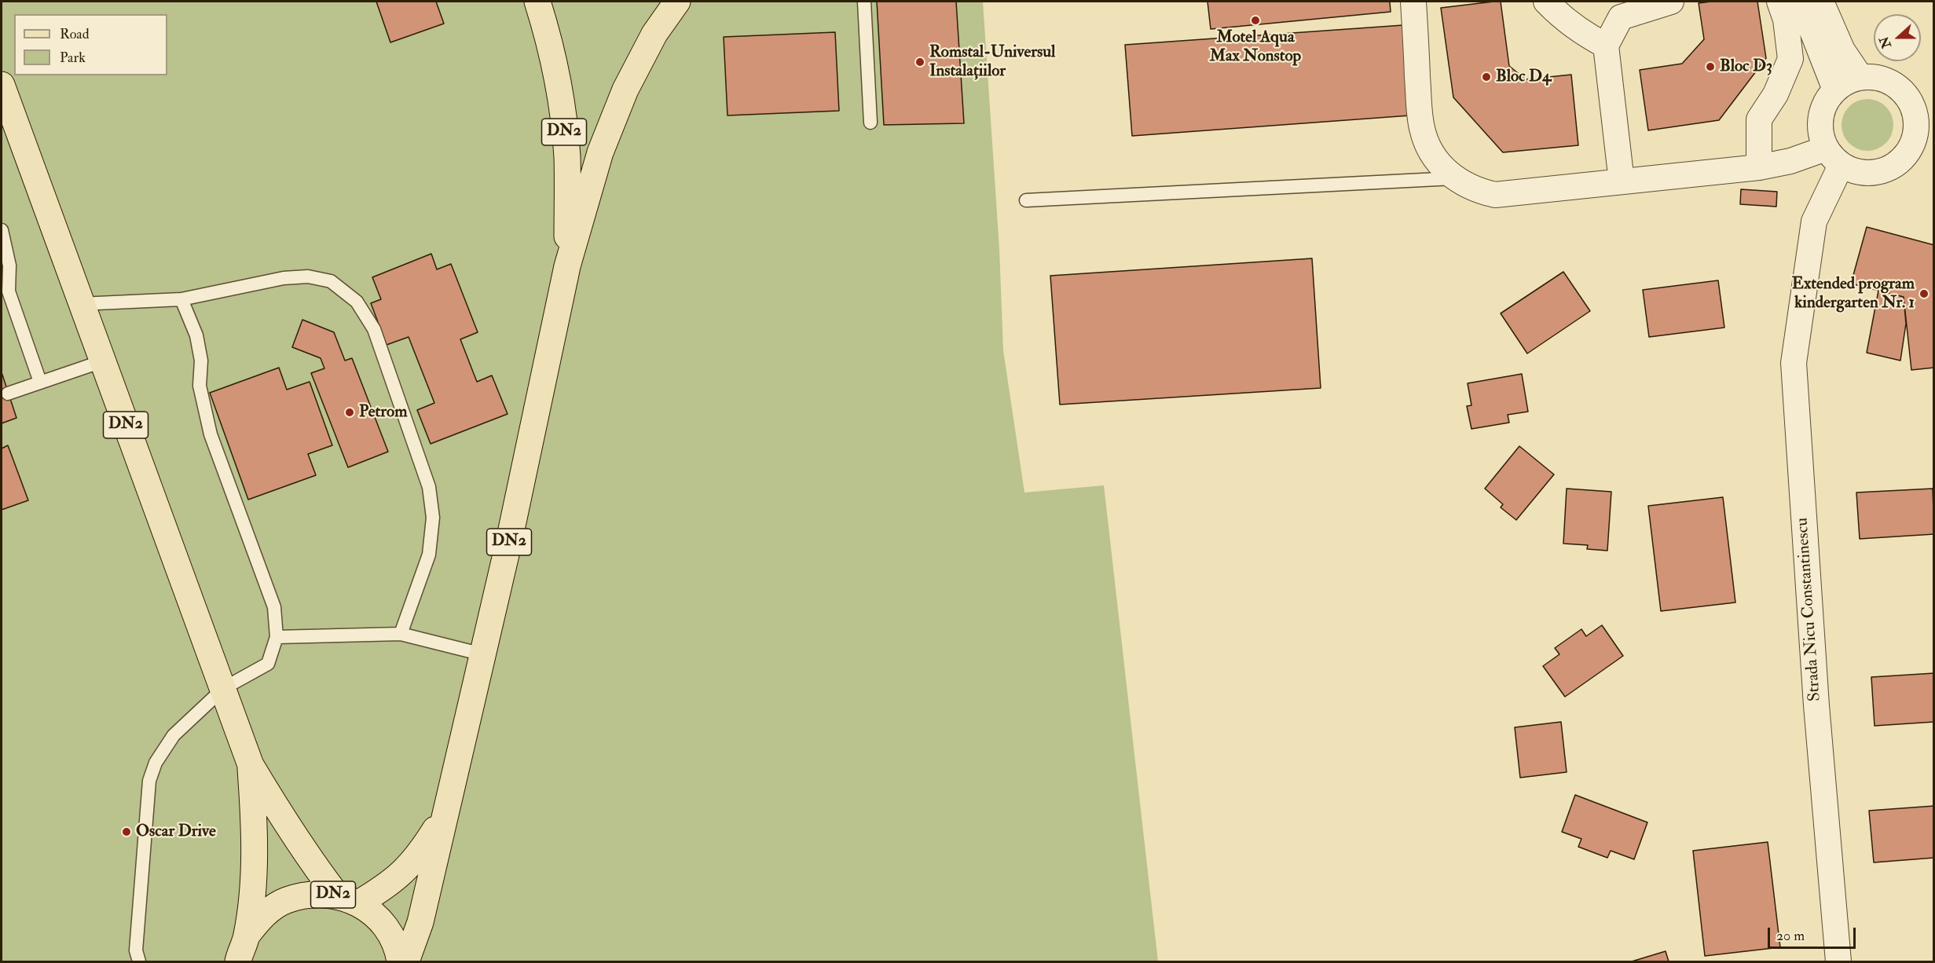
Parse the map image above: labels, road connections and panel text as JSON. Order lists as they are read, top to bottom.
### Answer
{
  "streets": {
    "main road": ["DN2"],
    "street": ["Strada Nicu Constantinescu"]
  },
  "places": [
    "Motel Aqua Max Nonstop",
    "Romstal-Universul Instalațiilor",
    "Bloc D3",
    "Bloc D4",
    "Extended program kindergarten Nr. 1",
    "Petrom",
    "Oscar Drive"
  ],
  "legend": ["Road", "Park"],
  "scale_bar": "20 m",
  "north": "left"
}
